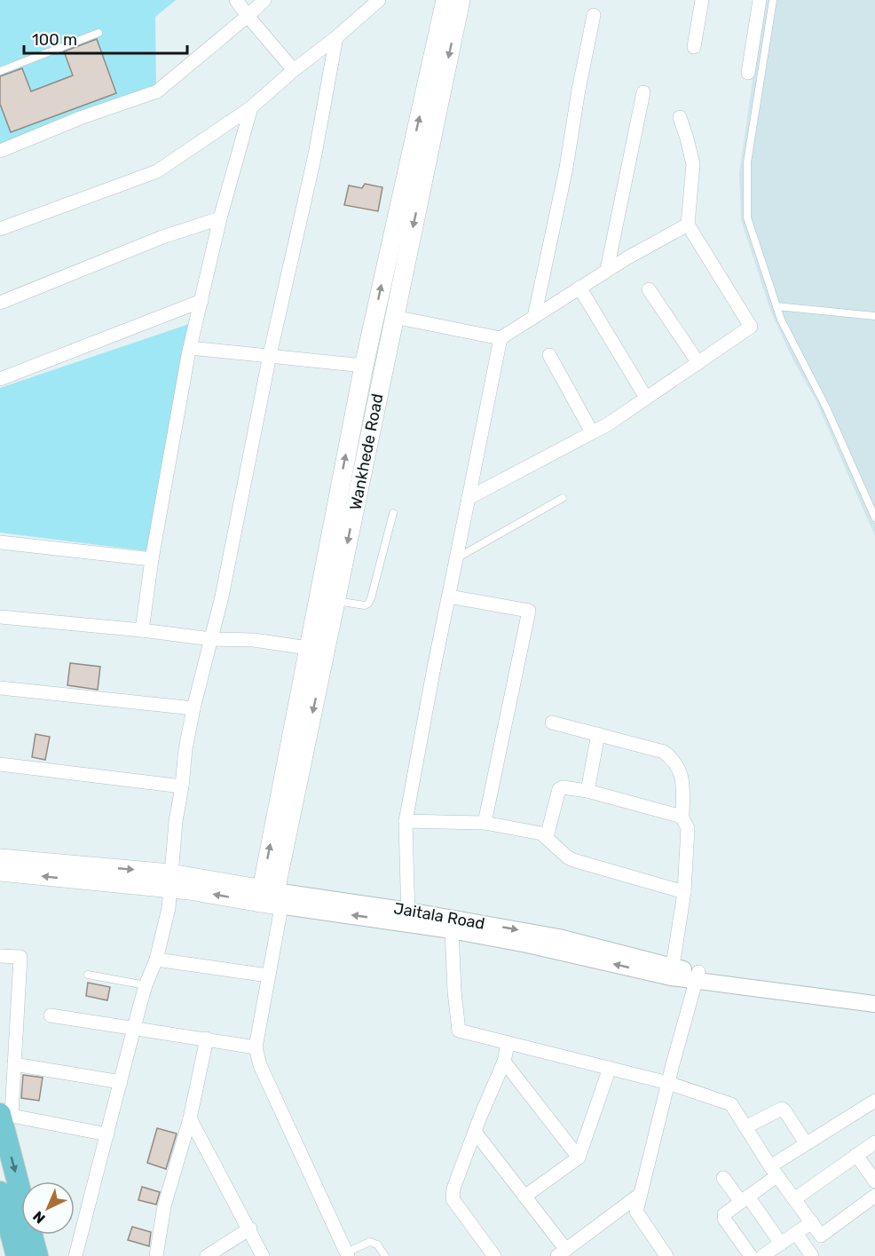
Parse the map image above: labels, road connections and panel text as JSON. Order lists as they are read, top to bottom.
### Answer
{
  "streets": {
    "main road": ["Wankhede Road", "Jaitala Road"]
  },
  "crossings": [
    ["Wankhede Road", "Jaitala Road"]
  ],
  "scale_bar": "100 m",
  "north": "bottom left"
}
